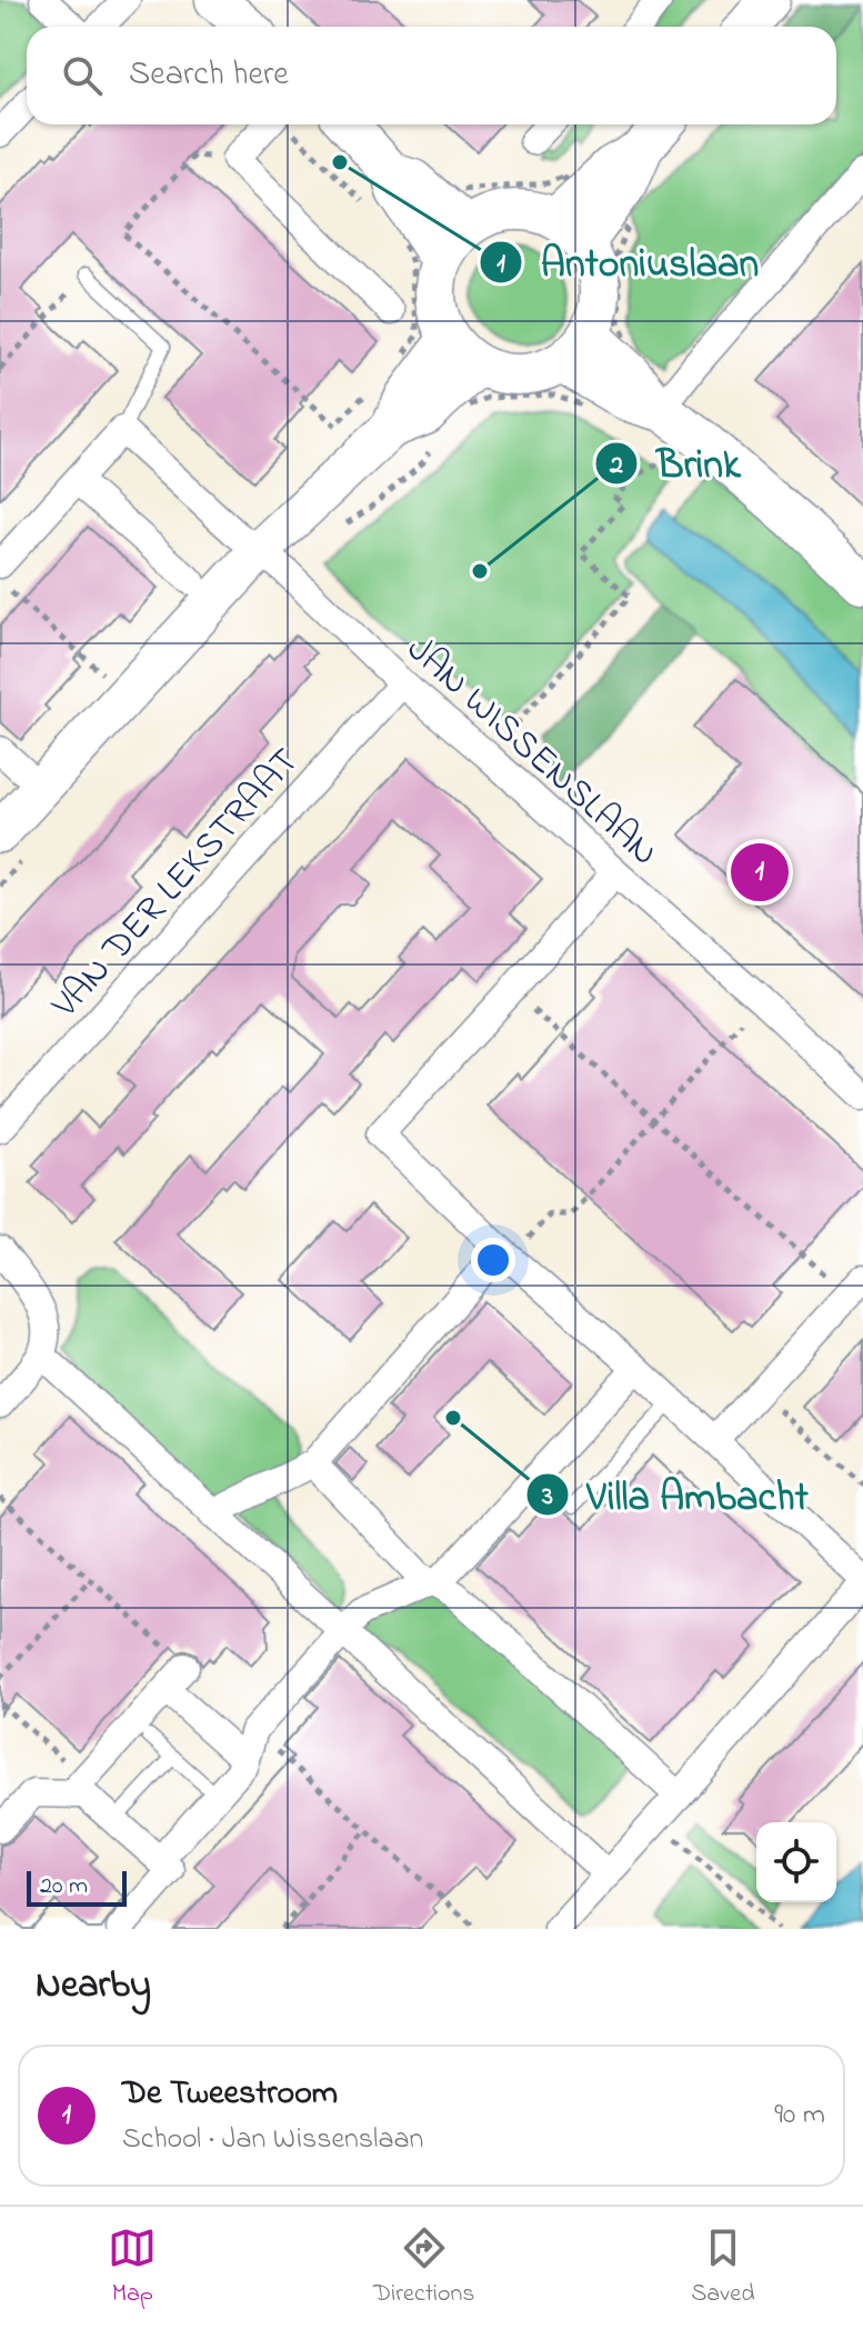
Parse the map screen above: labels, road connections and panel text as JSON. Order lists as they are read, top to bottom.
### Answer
{
  "streets": {
    "street": ["JAN WISSENSLAAN", "VAN DER LEKSTRAAT"]
  },
  "crossings": [
    ["JAN WISSENSLAAN", "VAN DER LEKSTRAAT"]
  ],
  "places": ["Antoniuslaan", "Brink", "Villa Ambacht"],
  "scale_bar": "20 m",
  "page": {
    "search": "Search here",
    "pins": "1",
    "scale": "20 m",
    "heading": "Nearby",
    "list": [
      {
        "mark": "1",
        "name": "De Tweestroom",
        "note": "School · Jan Wissenslaan",
        "value": "90 m"
      }
    ],
    "nav": ["Map", "Directions", "Saved"]
  }
}
